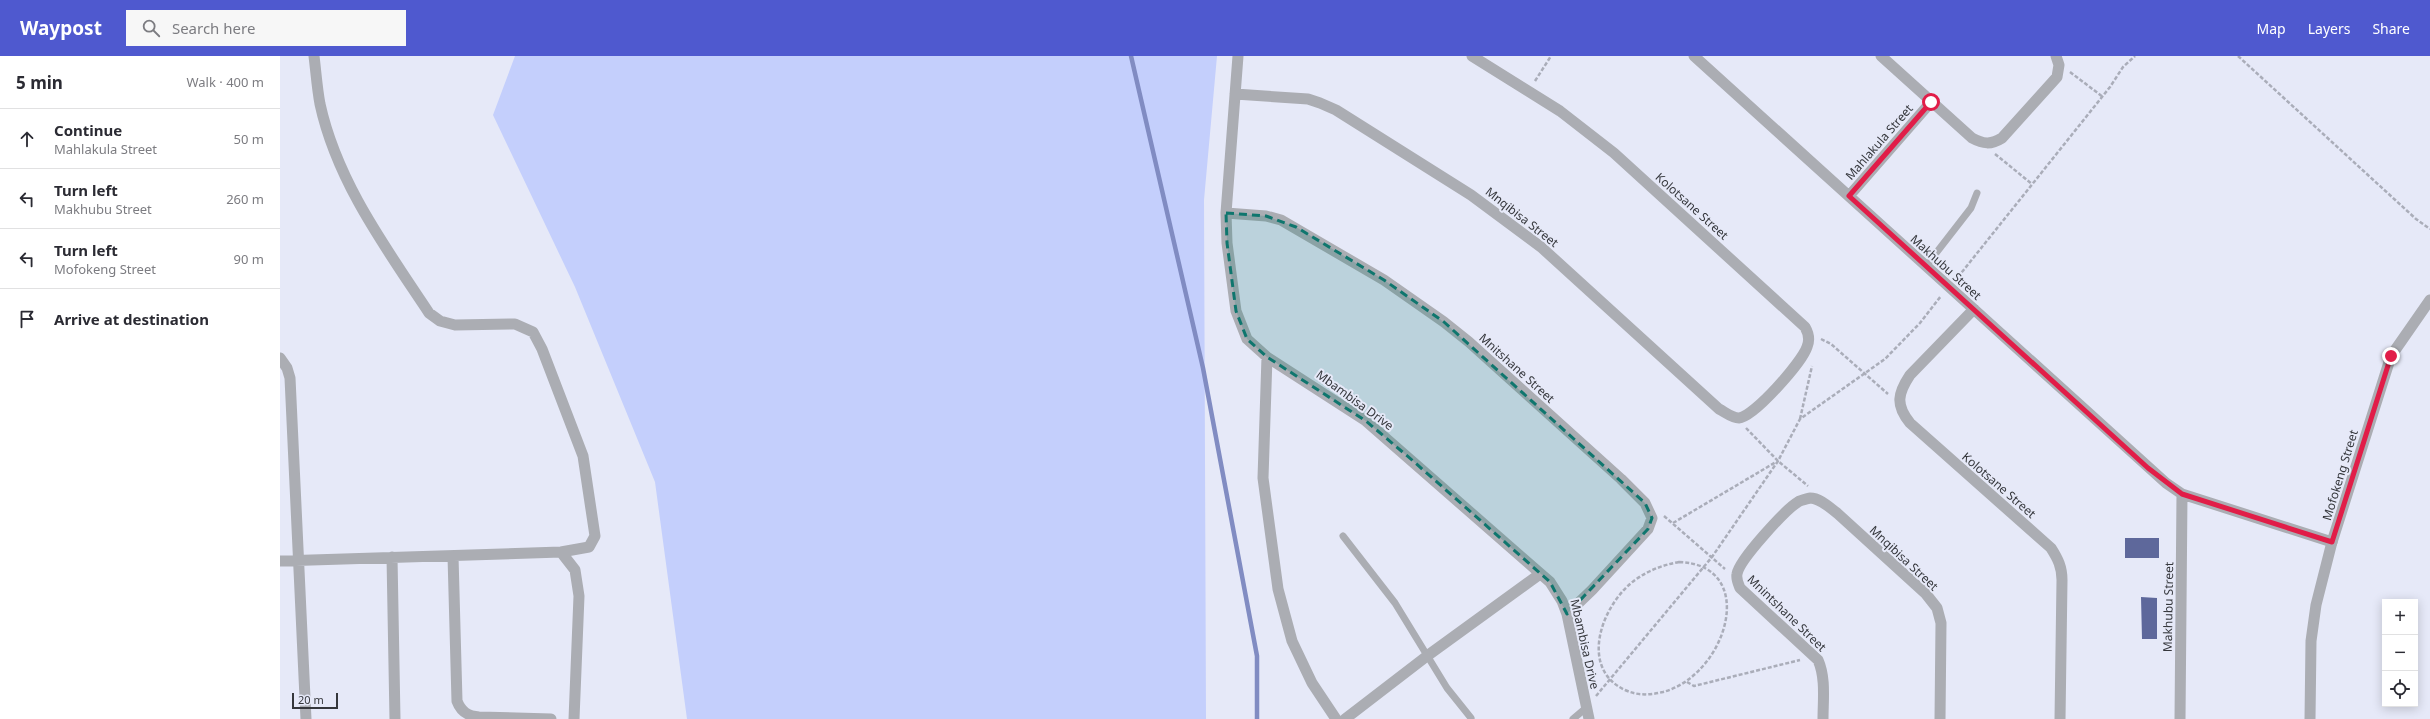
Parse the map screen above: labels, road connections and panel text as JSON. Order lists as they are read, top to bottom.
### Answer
{
  "streets": {
    "street": [
      "Mahlakula Street",
      "Kolotsane Street",
      "Mnqibisa Street",
      "Makhubu Street",
      "Mnitshane Street",
      "Mbambisa Drive",
      "Mofokeng Street",
      "Mnintshane Street"
    ]
  },
  "crossings": [
    ["Mahlakula Street", "Makhubu Street"],
    ["Kolotsane Street", "Mnqibisa Street"],
    ["Mnqibisa Street", "Mbambisa Drive"],
    ["Mnqibisa Street", "Mnintshane Street"],
    ["Makhubu Street", "Mofokeng Street"],
    ["Mnitshane Street", "Mbambisa Drive"]
  ],
  "scale_bar": "20 m",
  "page": {
    "header": "Waypost",
    "search": "Search here",
    "nav": ["Map", "Layers", "Share"],
    "heading": ["5 min", "Walk · 400 m"],
    "list": [
      ["Continue", "Mahlakula Street", "50 m"],
      ["Turn left", "Makhubu Street", "260 m"],
      ["Turn left", "Mofokeng Street", "90 m"],
      "Arrive at destination"
    ],
    "map_buttons": ["+", "−"],
    "scale": "20 m"
  }
}
